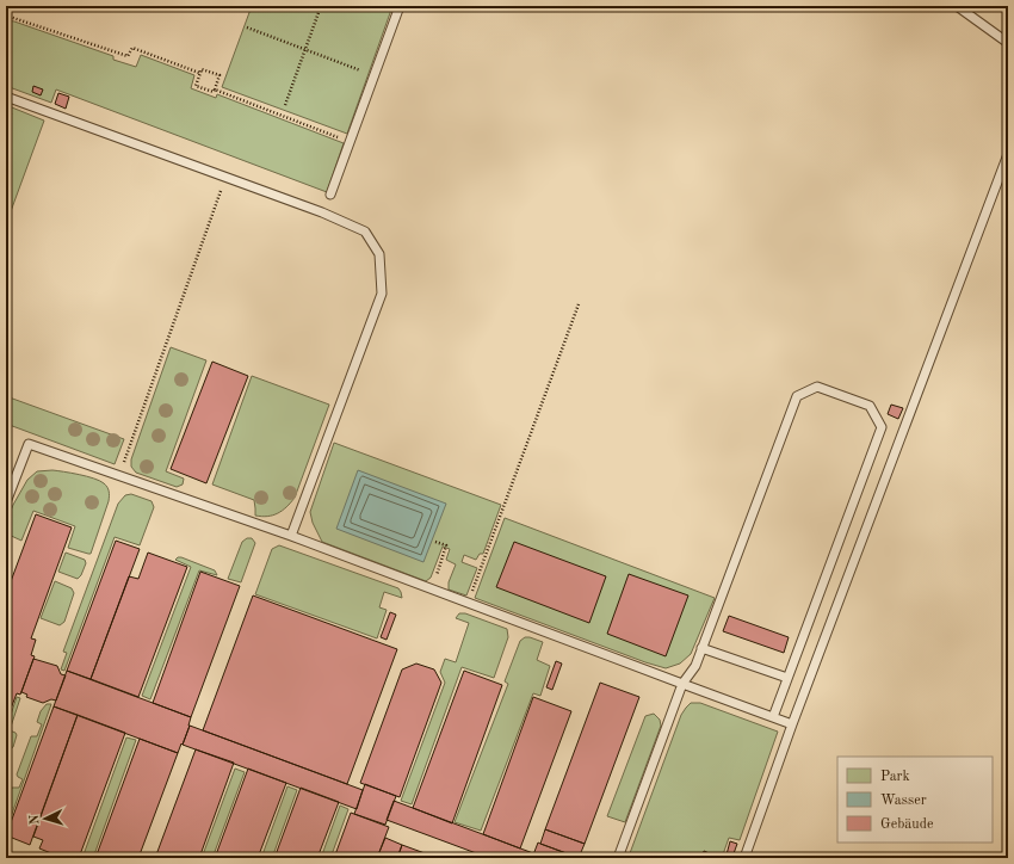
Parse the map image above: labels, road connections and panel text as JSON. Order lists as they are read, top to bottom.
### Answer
{
  "legend": ["Park", "Wasser", "Gebäude"],
  "north": "left"
}
